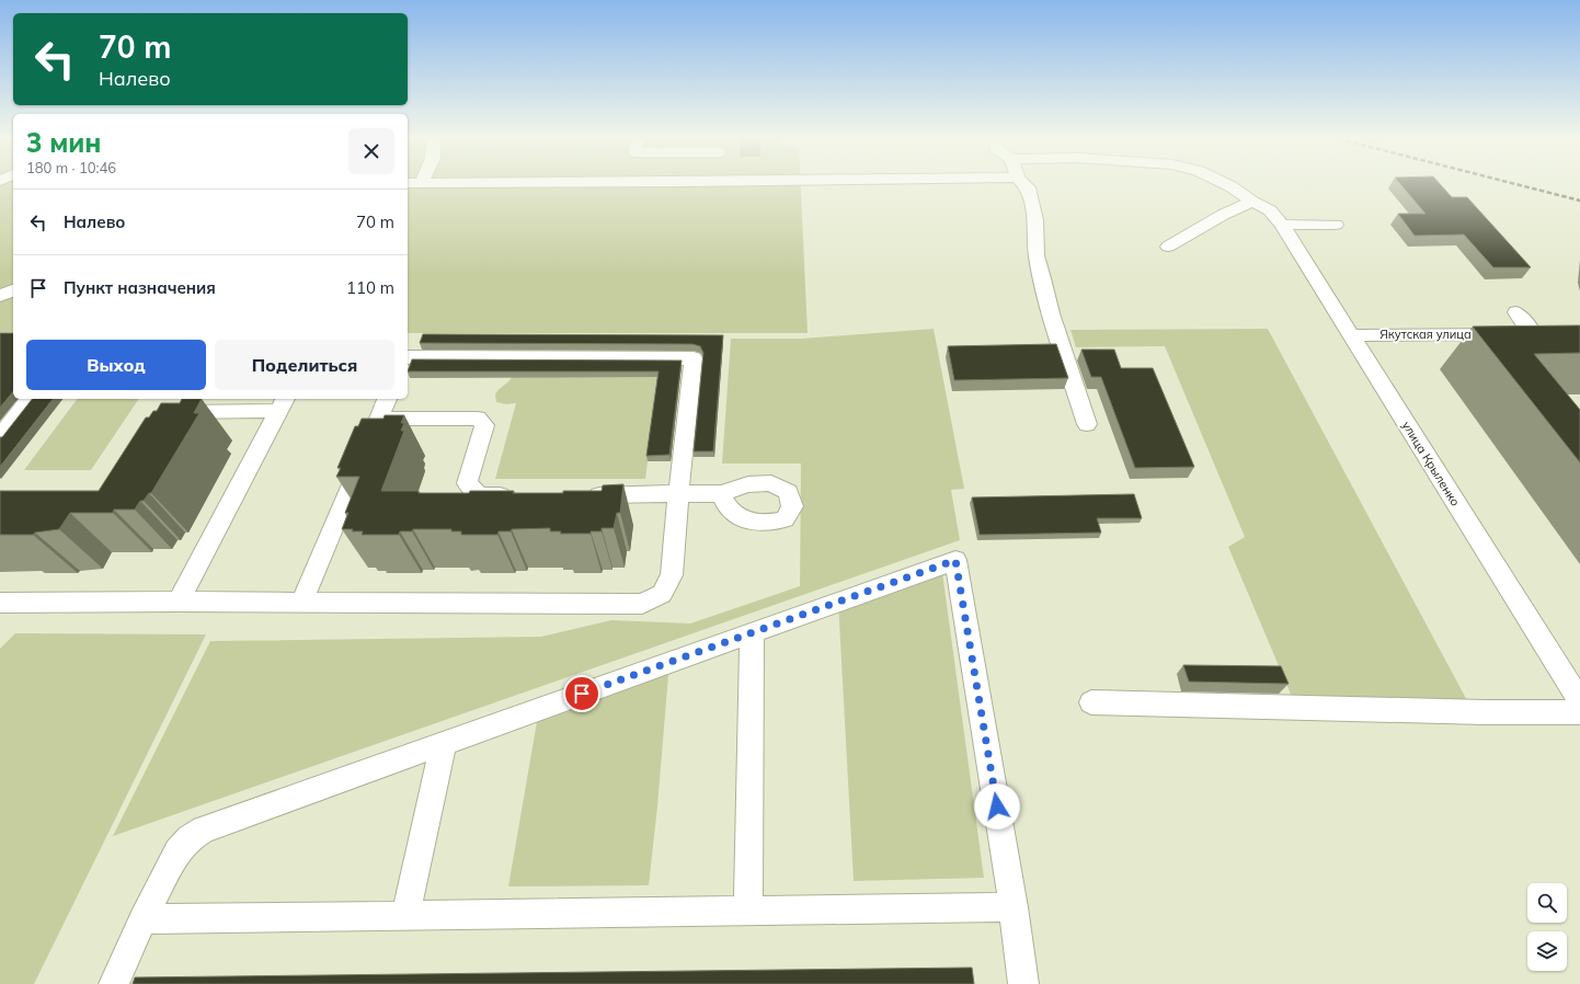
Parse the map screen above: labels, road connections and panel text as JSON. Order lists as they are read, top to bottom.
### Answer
{
  "streets": {
    "street": ["Якутская улица", "улица Крыленко"]
  },
  "crossings": [
    ["Якутская улица", "улица Крыленко"]
  ],
  "page": {
    "turn": ["70 m", "Налево"],
    "heading": ["3 мин", "180 m · 10:46"],
    "list": [
      {
        "name": "Налево",
        "value": "70 m"
      },
      {
        "name": "Пункт назначения",
        "value": "110 m"
      }
    ],
    "buttons": ["Выход", "Поделиться"]
  }
}
